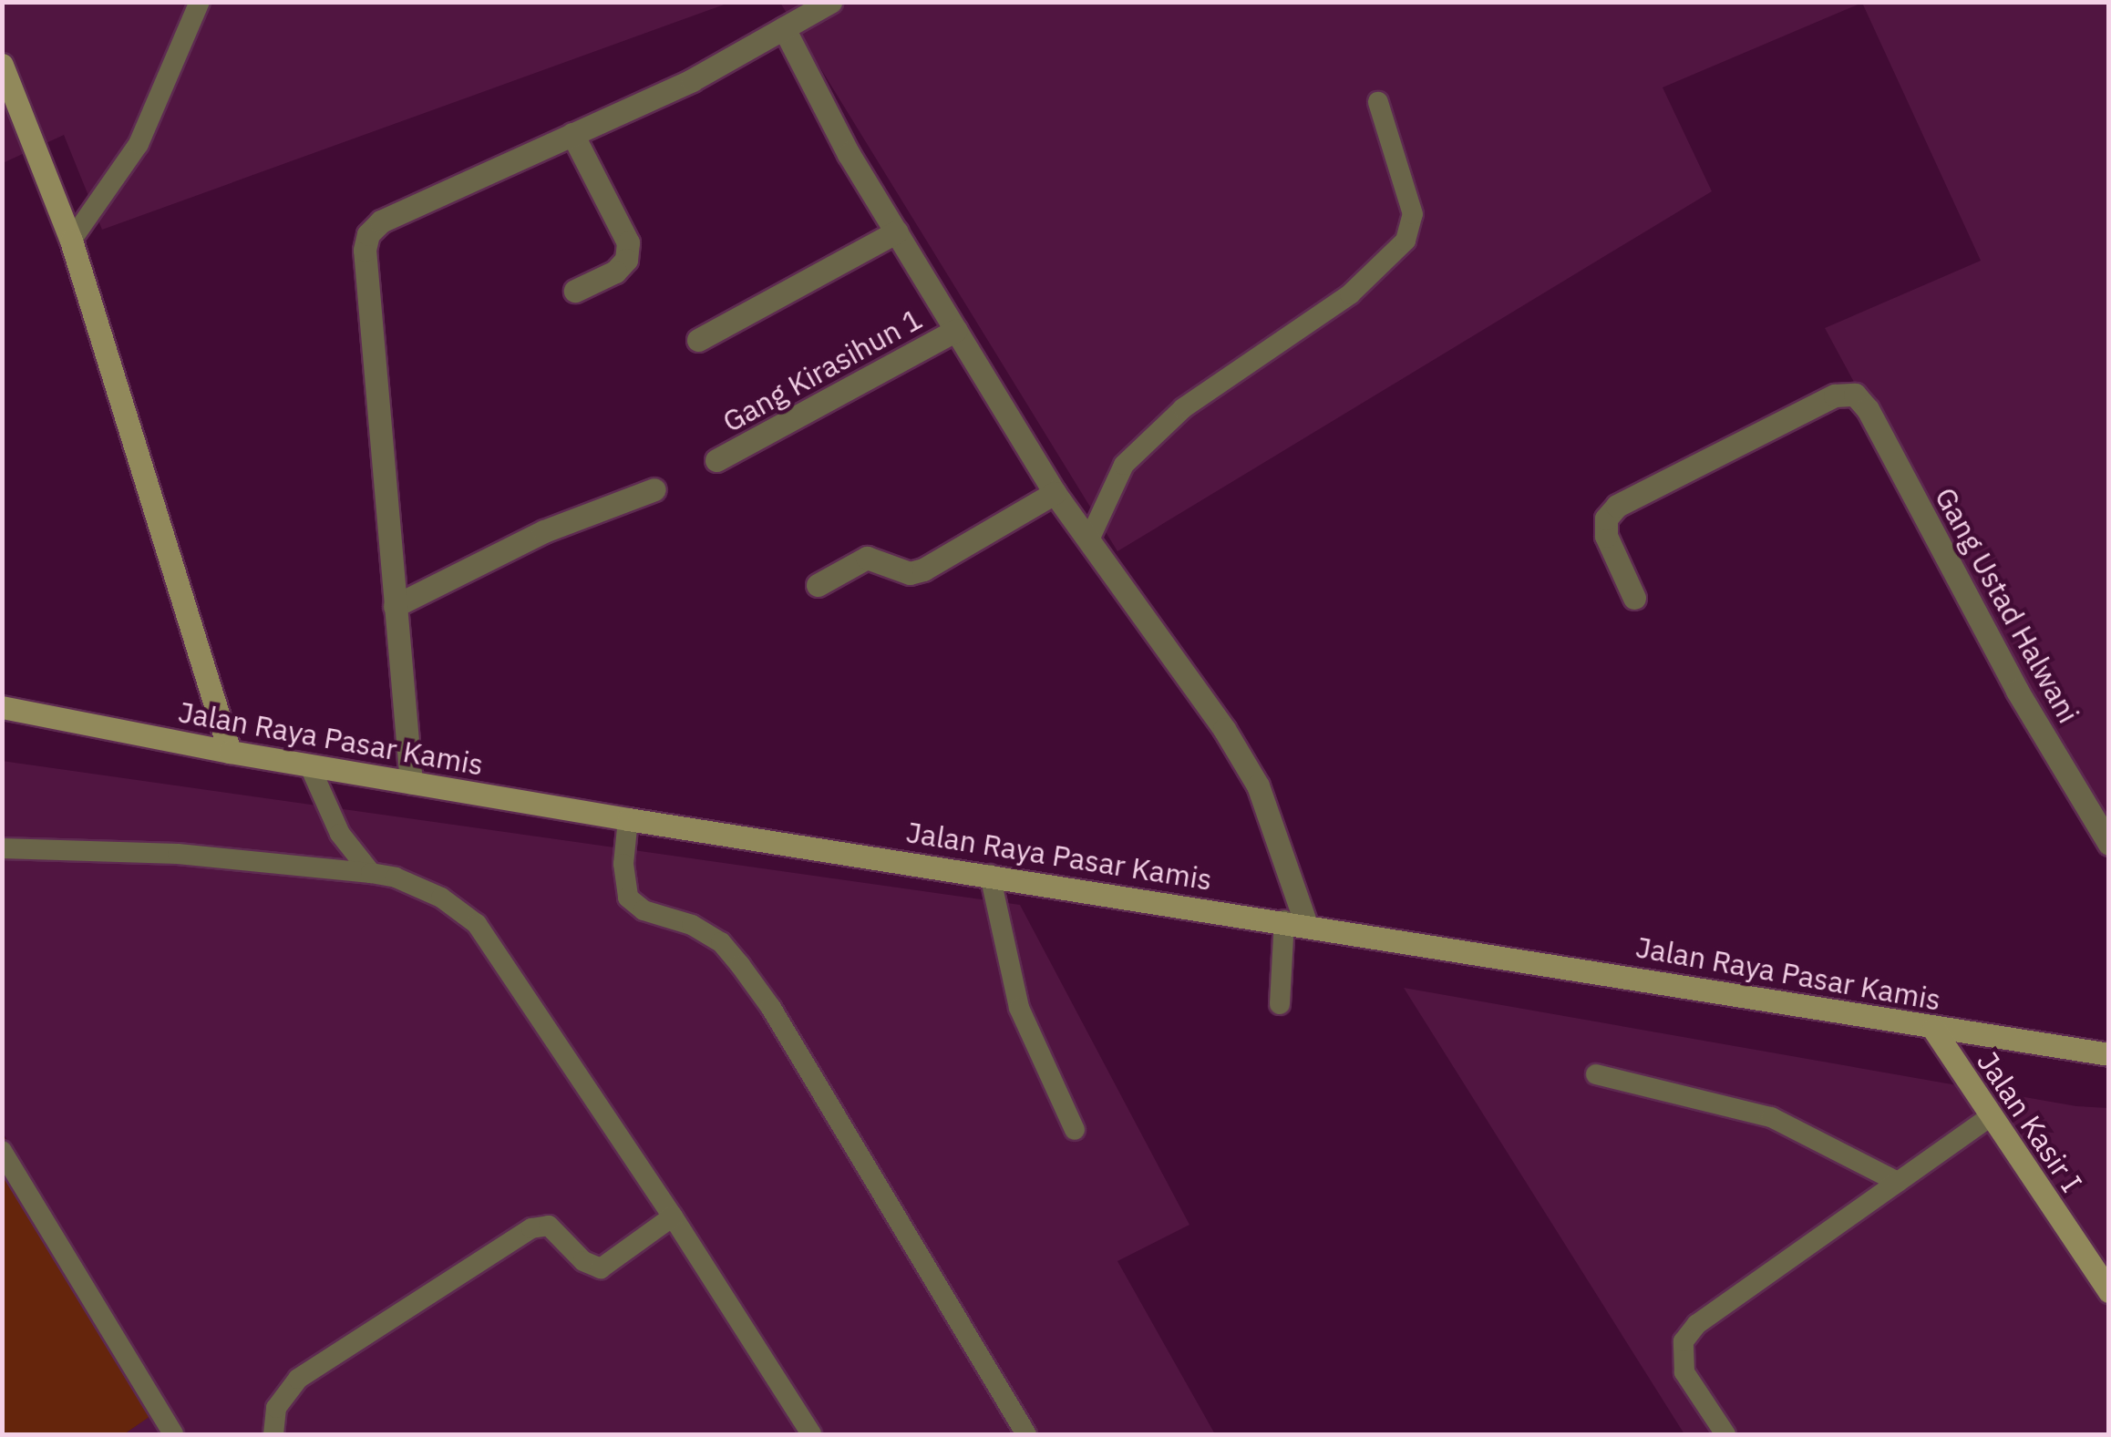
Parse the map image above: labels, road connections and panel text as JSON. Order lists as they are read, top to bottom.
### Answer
{
  "streets": {
    "main road": ["Jalan Raya Pasar Kamis", "Jalan Kasir I"],
    "street": ["Gang Kirasihun 1", "Gang Ustad Halwani"]
  },
  "crossings": [
    ["Jalan Raya Pasar Kamis", "Jalan Kasir I"]
  ]
}
